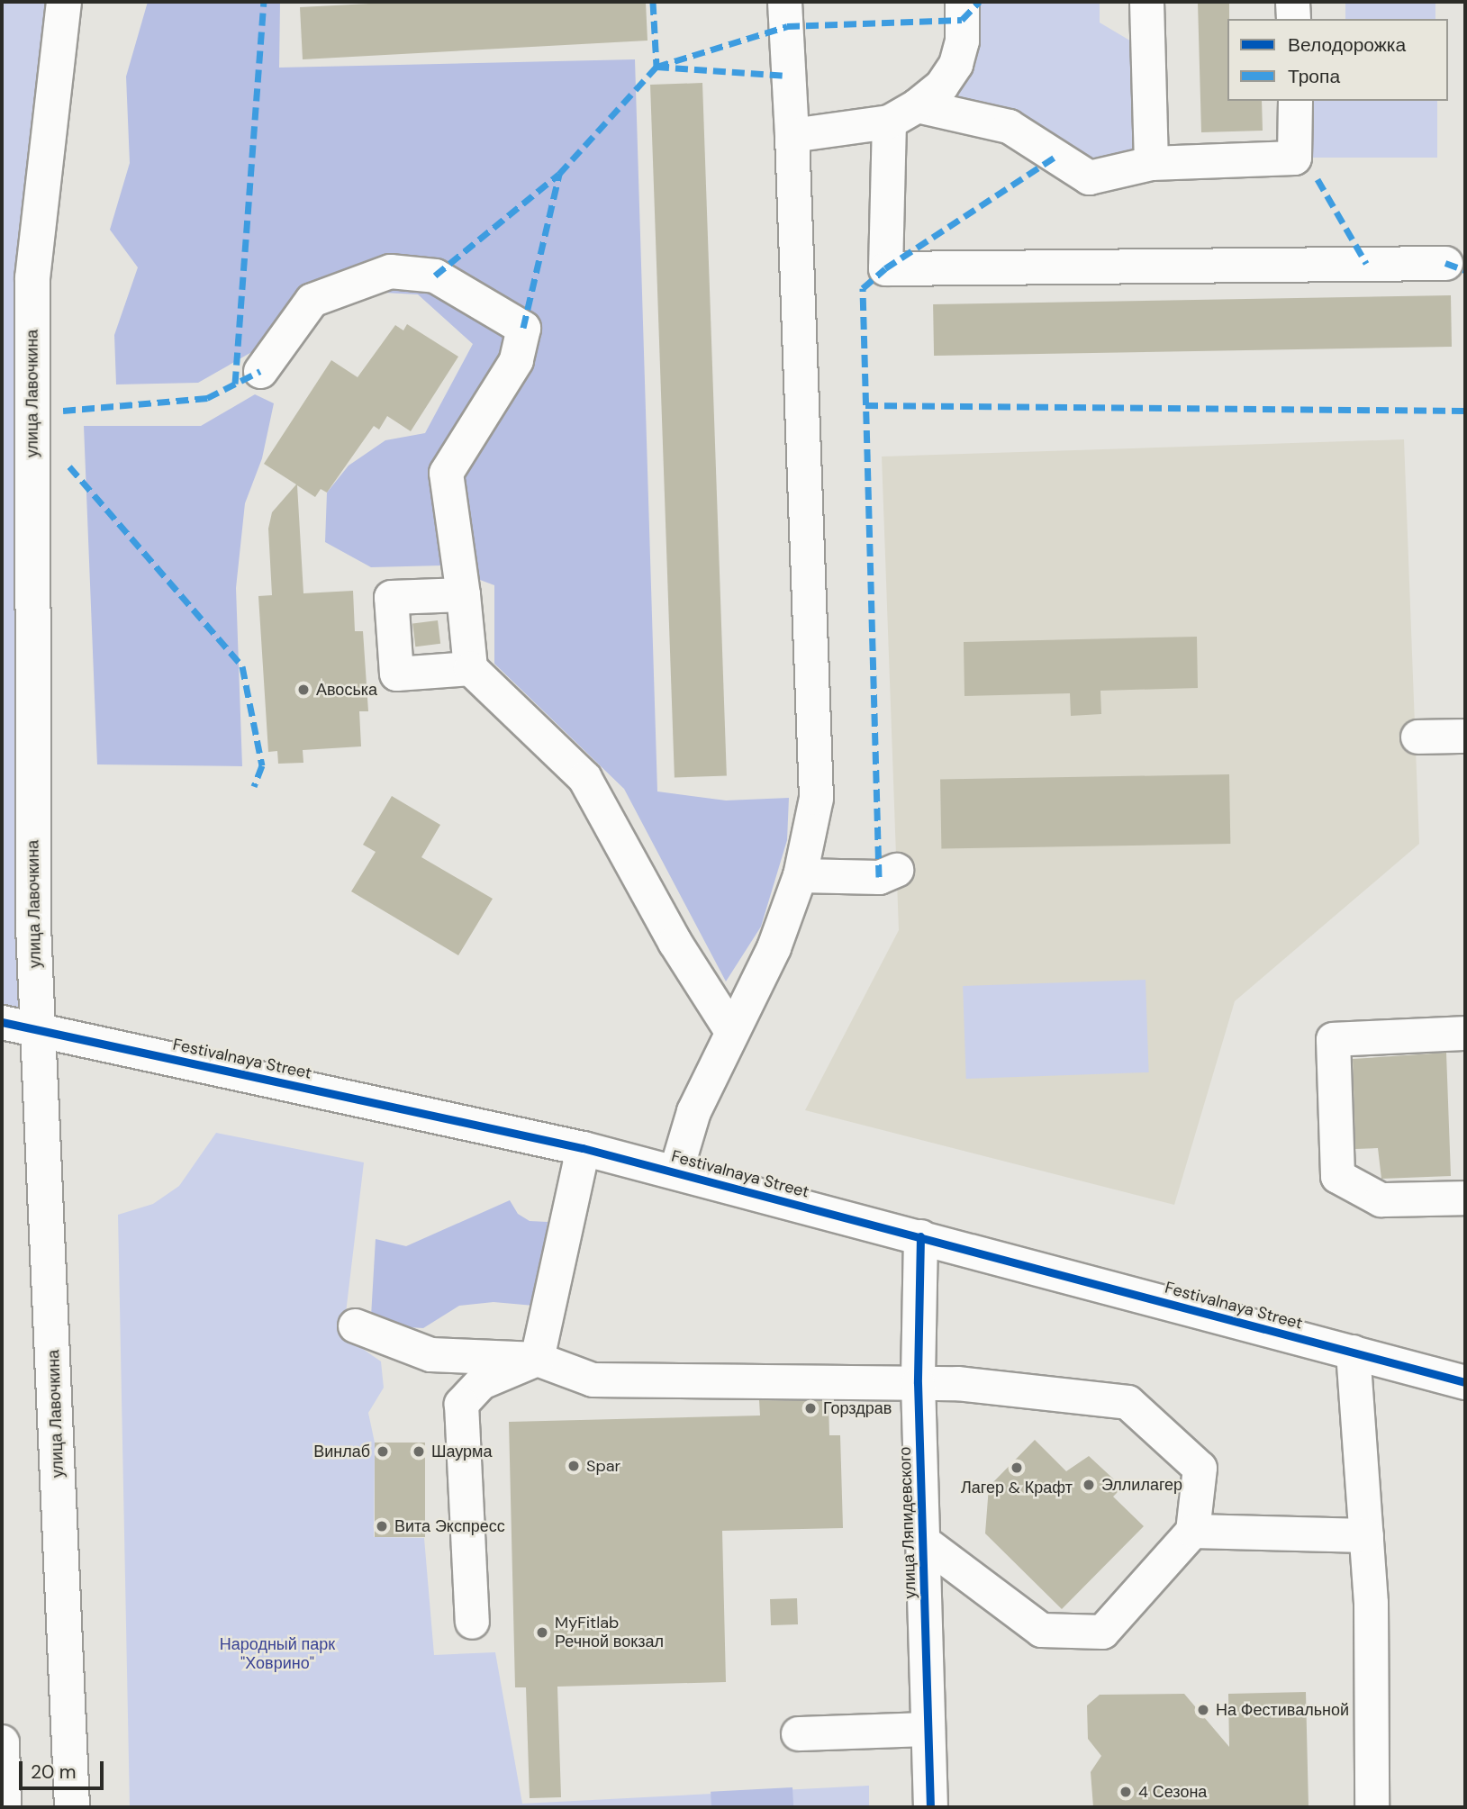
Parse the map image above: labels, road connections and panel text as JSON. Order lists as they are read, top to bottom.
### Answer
{
  "streets": {
    "main road": ["улица Лавочкина"],
    "street": ["Festivalnaya Street", "улица Ляпидевского"]
  },
  "crossings": [
    ["улица Лавочкина", "Festivalnaya Street"],
    ["Festivalnaya Street", "улица Ляпидевского"]
  ],
  "parks": ["Народный парк \"Ховрино\""],
  "places": [
    "Авоська",
    "Горздрав",
    "Винлаб",
    "Шаурма",
    "Spar",
    "Лагер & Крафт",
    "Эллилагер",
    "Вита Экспресс",
    "MyFitlab Речной вокзал",
    "На Фестивальной",
    "4 Сезона"
  ],
  "legend": ["Велодорожка", "Тропа"],
  "scale_bar": "20 m"
}
